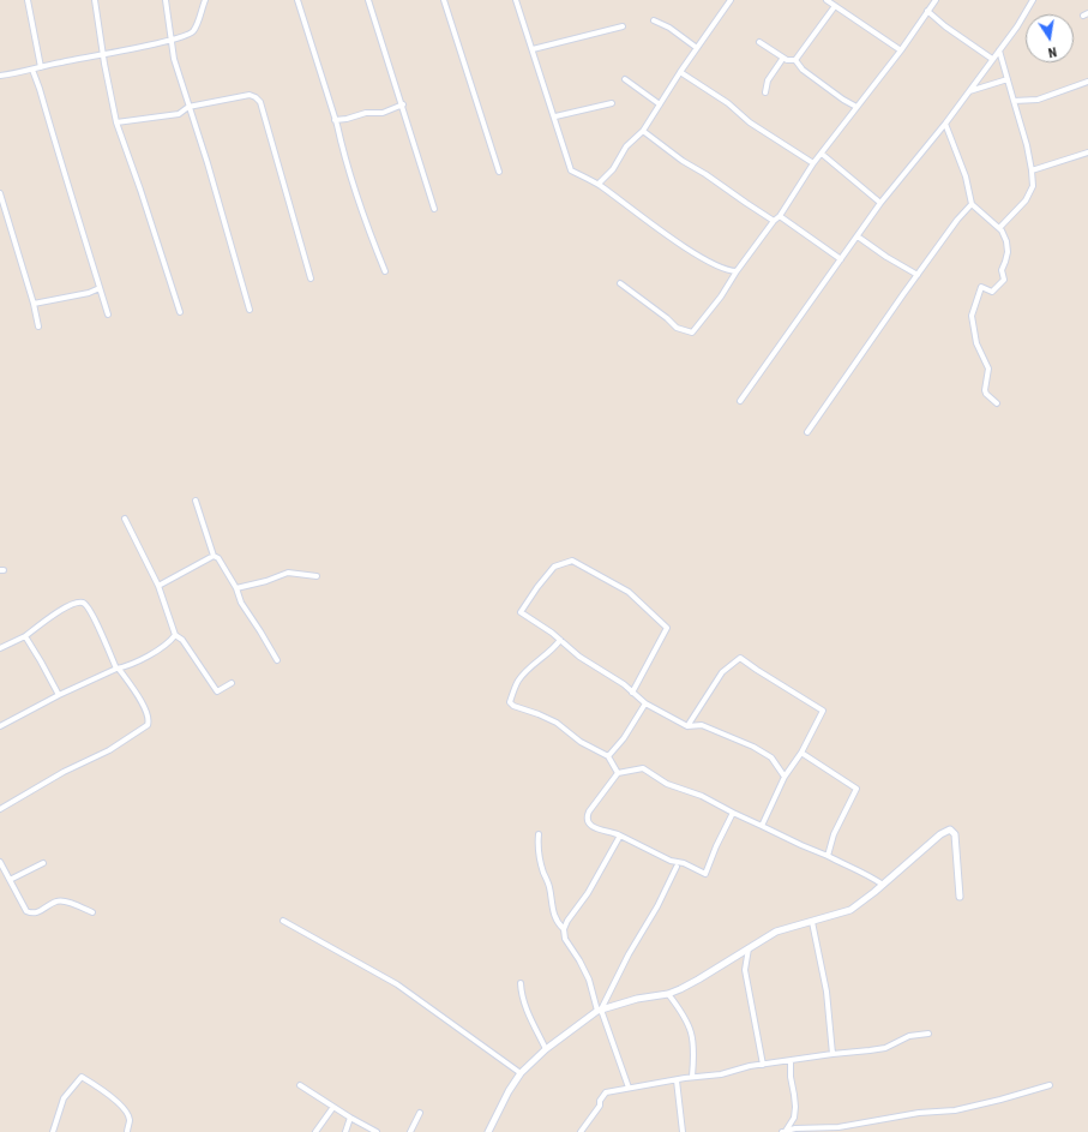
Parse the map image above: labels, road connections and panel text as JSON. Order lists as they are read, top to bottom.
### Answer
{
  "north": "bottom"
}
